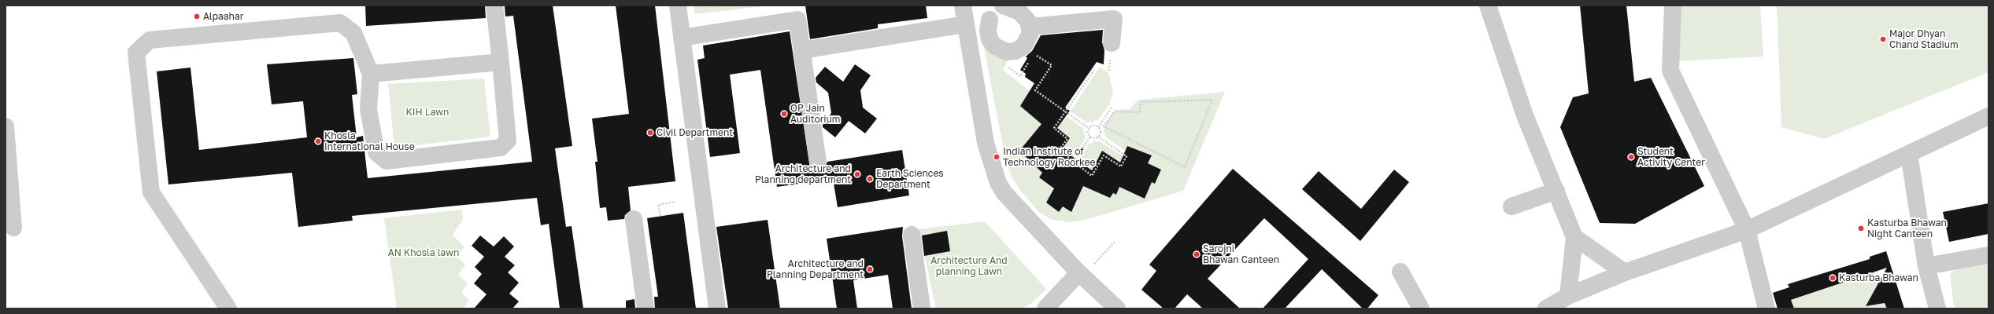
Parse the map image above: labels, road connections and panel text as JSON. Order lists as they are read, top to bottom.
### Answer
{
  "parks": ["KIH Lawn", "AN Khosla lawn", "Architecture And planning Lawn"],
  "places": [
    "Alpaahar",
    "Major Dhyan Chand Stadium",
    "OP Jain Auditorium",
    "Civil Department",
    "Khosla International House",
    "Indian Institute of Technology Roorkee",
    "Student Activity Center",
    "Architecture and Planning department",
    "Earth Sciences Department",
    "Kasturba Bhawan Night Canteen",
    "Sarojni Bhawan Canteen",
    "Architecture and Planning Department",
    "Kasturba Bhawan"
  ]
}
